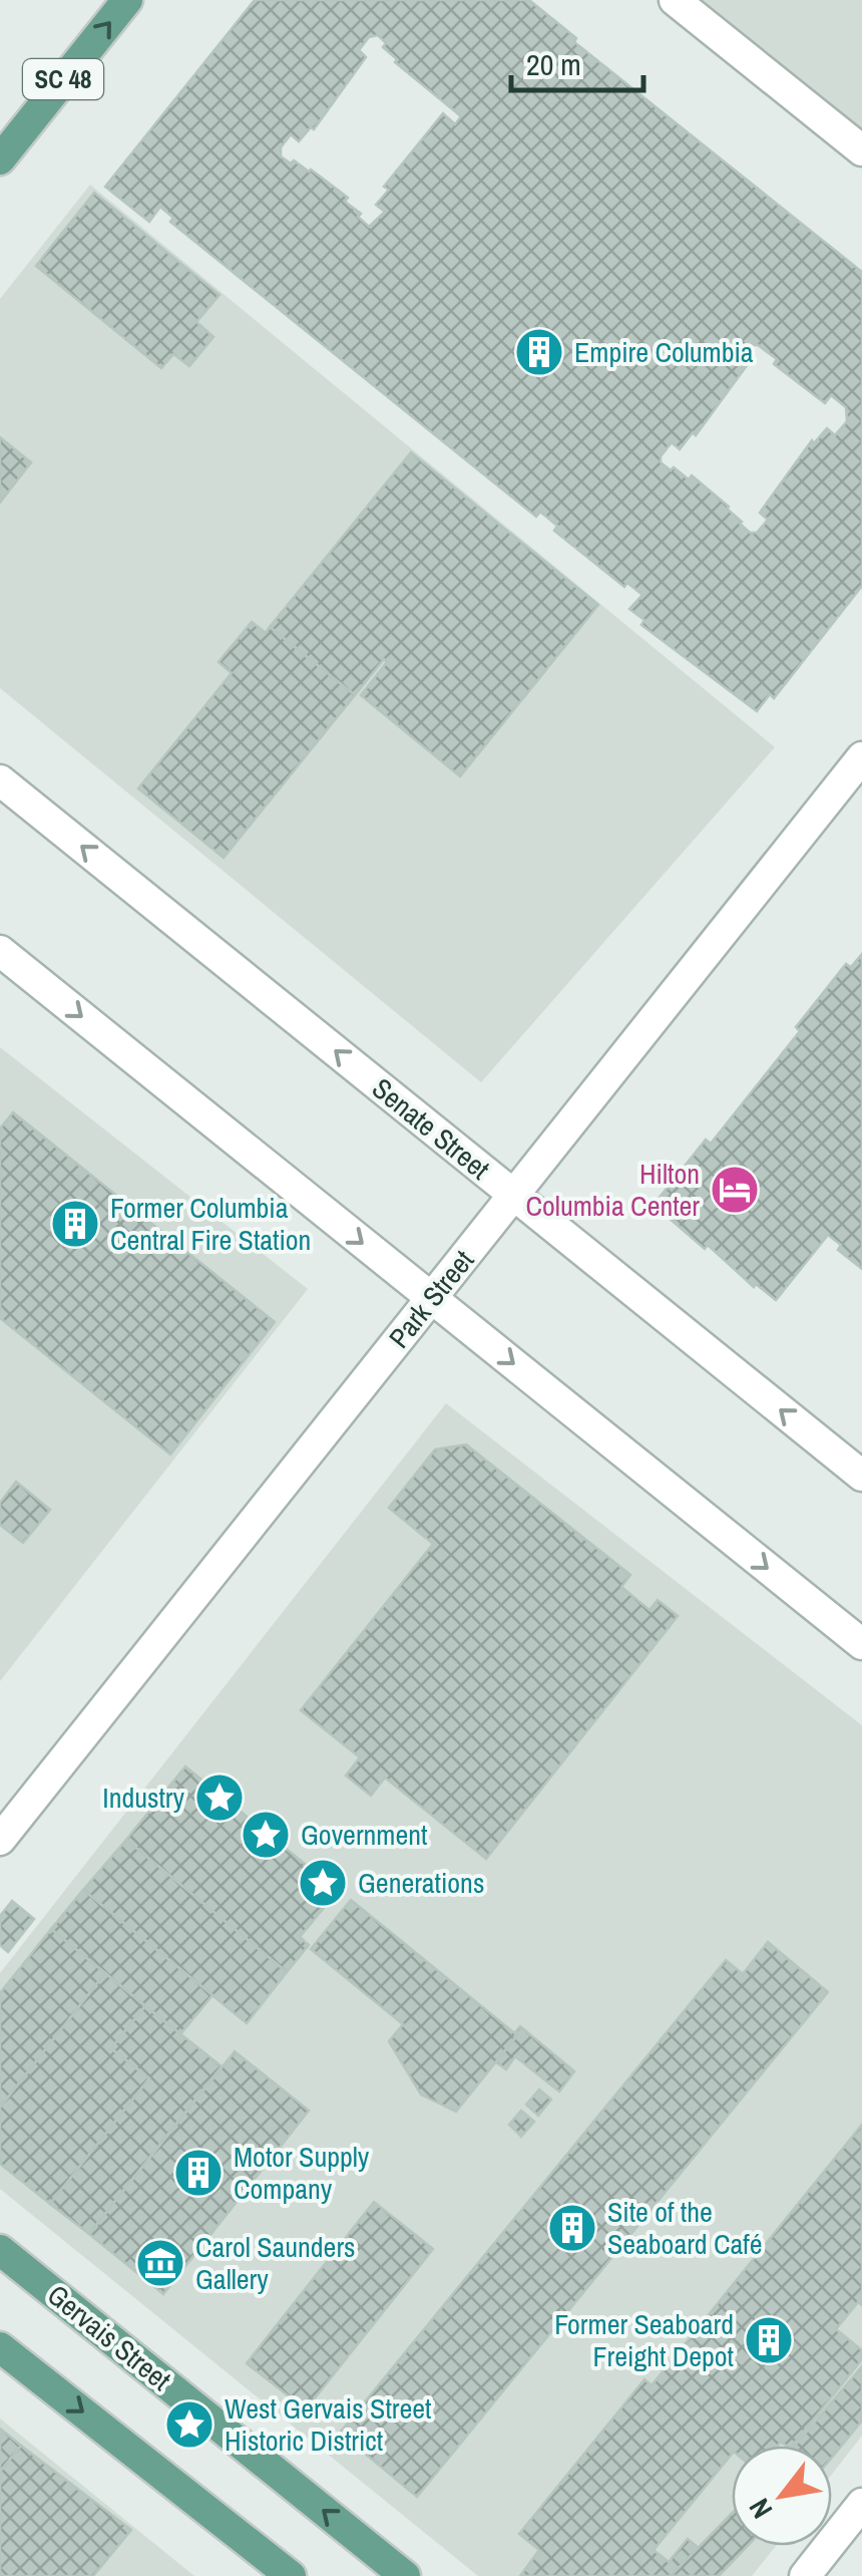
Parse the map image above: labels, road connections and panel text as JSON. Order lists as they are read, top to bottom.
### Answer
{
  "streets": {
    "main road": ["SC 48", "Gervais Street"],
    "street": ["Senate Street", "Park Street"]
  },
  "crossings": [
    ["Senate Street", "Park Street"]
  ],
  "places": {
    "building": [
      "Empire Columbia",
      "Former Columbia Central Fire Station",
      "Motor Supply Company",
      "Site of the Seaboard Café",
      "Former Seaboard Freight Depot"
    ],
    "hotel": ["Hilton Columbia Center"],
    "place": [
      "Industry",
      "Government",
      "Generations",
      "West Gervais Street Historic District"
    ],
    "museum": ["Carol Saunders Gallery"]
  },
  "scale_bar": "20 m",
  "north": "bottom left"
}
